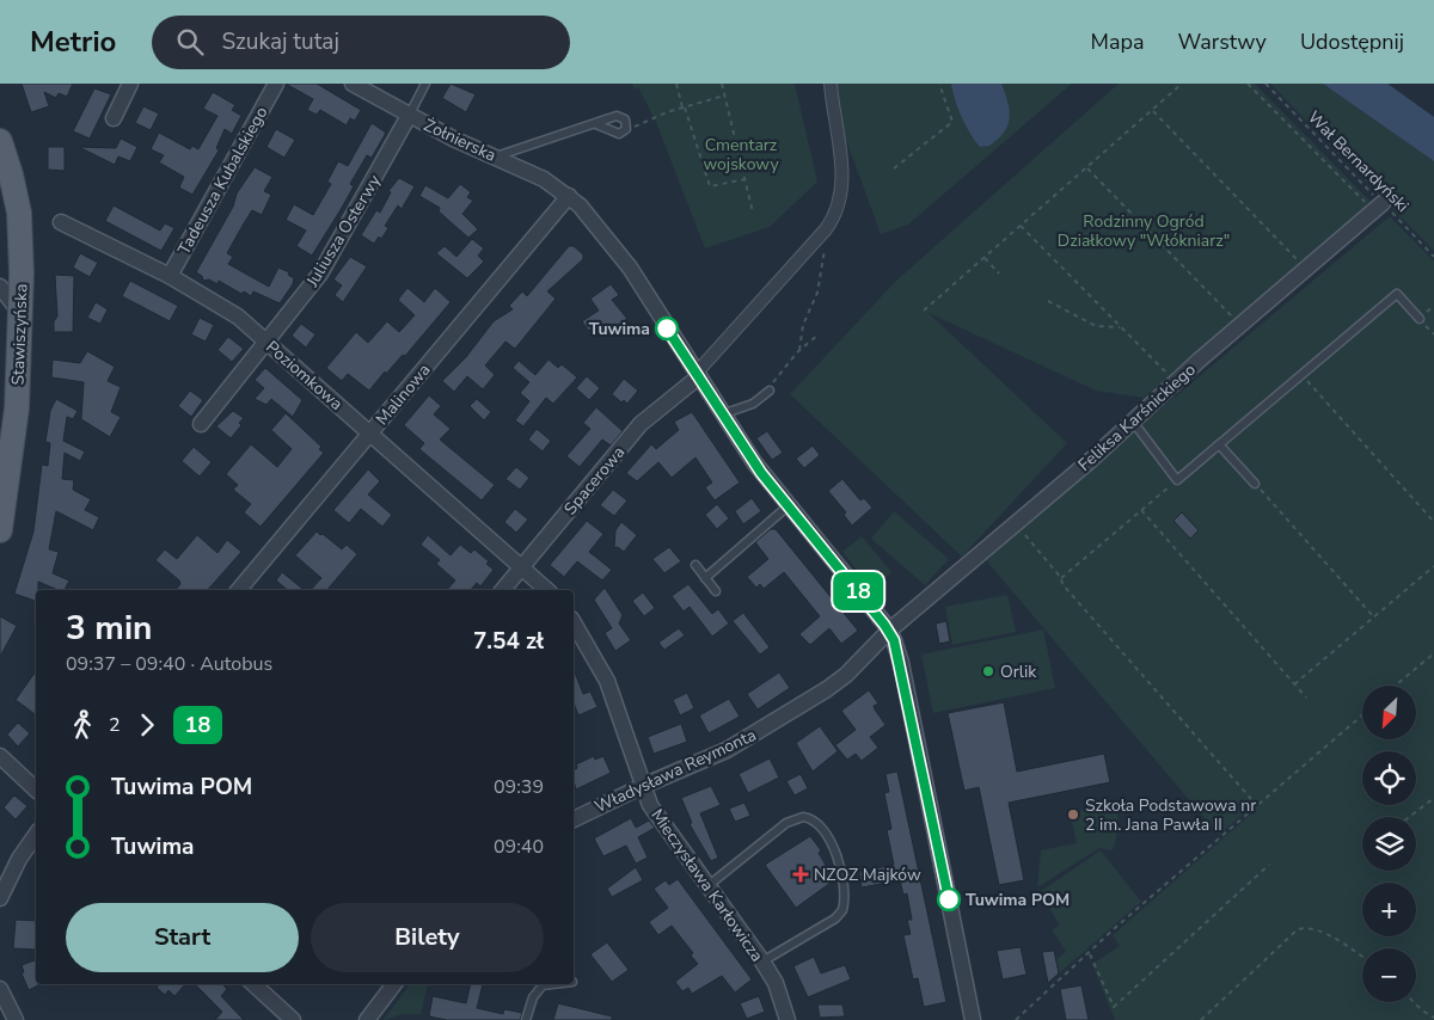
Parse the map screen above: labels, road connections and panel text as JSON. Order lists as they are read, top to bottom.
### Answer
{
  "streets": {
    "main road": ["Stawiszyńska"],
    "street": [
      "Żołnierska",
      "Tadeusza Kubalskiego",
      "Juliusza Osterwy",
      "Poziomkowa",
      "Malinowa",
      "Feliksa Karśnickiego",
      "Spacerowa",
      "Władysława Reymonta",
      "Mieczysława Karłowicza"
    ],
    "path": ["Wał Bernardyński"]
  },
  "crossings": [
    ["Żołnierska", "Juliusza Osterwy"],
    ["Żołnierska", "Malinowa"],
    ["Żołnierska", "Feliksa Karśnickiego"],
    ["Żołnierska", "Spacerowa"],
    ["Żołnierska", "Władysława Reymonta"],
    ["Wał Bernardyński", "Feliksa Karśnickiego"],
    ["Tadeusza Kubalskiego", "Poziomkowa"],
    ["Juliusza Osterwy", "Poziomkowa"],
    ["Poziomkowa", "Malinowa"],
    ["Poziomkowa", "Spacerowa"],
    ["Feliksa Karśnickiego", "Władysława Reymonta"],
    ["Władysława Reymonta", "Mieczysława Karłowicza"]
  ],
  "parks": ["Cmentarz wojskowy", "Rodzinny Ogród Działkowy \"Włókniarz\""],
  "places": {
    "other": [
      "Tuwima",
      "Orlik",
      "Szkoła Podstawowa nr 2 im. Jana Pawła II",
      "Tuwima POM"
    ],
    "health": ["NZOZ Majków"]
  },
  "lines": ["bus line 18"],
  "north": "bottom left",
  "page": {
    "header": "Metrio",
    "search": "Szukaj tutaj",
    "nav": ["Mapa", "Warstwy", "Udostępnij"],
    "on_map": "18",
    "heading": ["3 min", "09:37 – 09:40 · Autobus", "7.54 zł"],
    "map_buttons": ["+", "−"],
    "legs": ["2", "18"],
    "list": [
      {
        "name": "Tuwima POM",
        "value": "09:39"
      },
      {
        "name": "Tuwima",
        "value": "09:40"
      }
    ],
    "buttons": ["Start", "Bilety"]
  }
}
